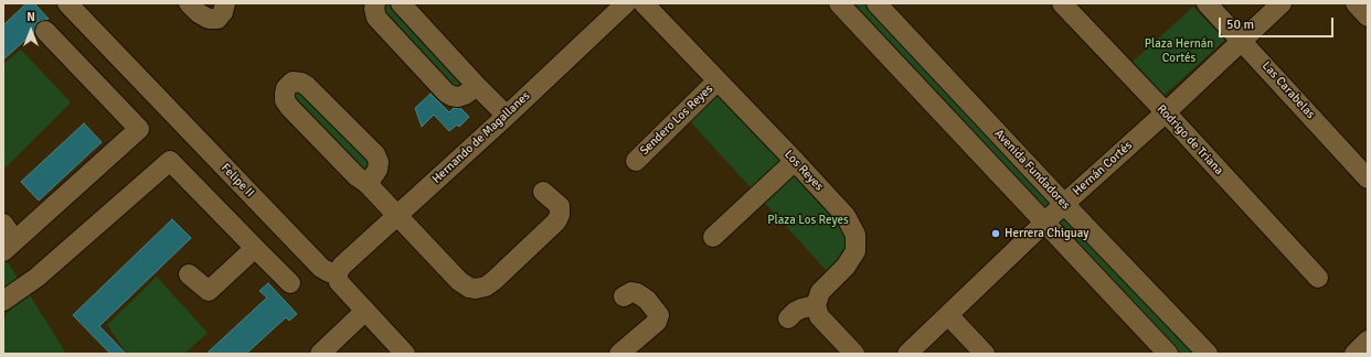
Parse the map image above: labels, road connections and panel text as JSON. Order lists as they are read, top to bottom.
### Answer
{
  "streets": {
    "street": [
      "Las Carabelas",
      "Sendero Los Reyes",
      "Hernando de Magallanes",
      "Rodrigo de Triana",
      "Hernán Cortés",
      "Avenida Fundadores",
      "Los Reyes",
      "Felipe II"
    ]
  },
  "crossings": [
    ["Las Carabelas", "Hernán Cortés"],
    ["Sendero Los Reyes", "Los Reyes"],
    ["Hernando de Magallanes", "Felipe II"],
    ["Rodrigo de Triana", "Hernán Cortés"],
    ["Hernán Cortés", "Avenida Fundadores"]
  ],
  "parks": ["Plaza Hernán Cortés", "Plaza Los Reyes"],
  "places": ["Herrera Chiguay"],
  "scale_bar": "50 m",
  "north": "top"
}
